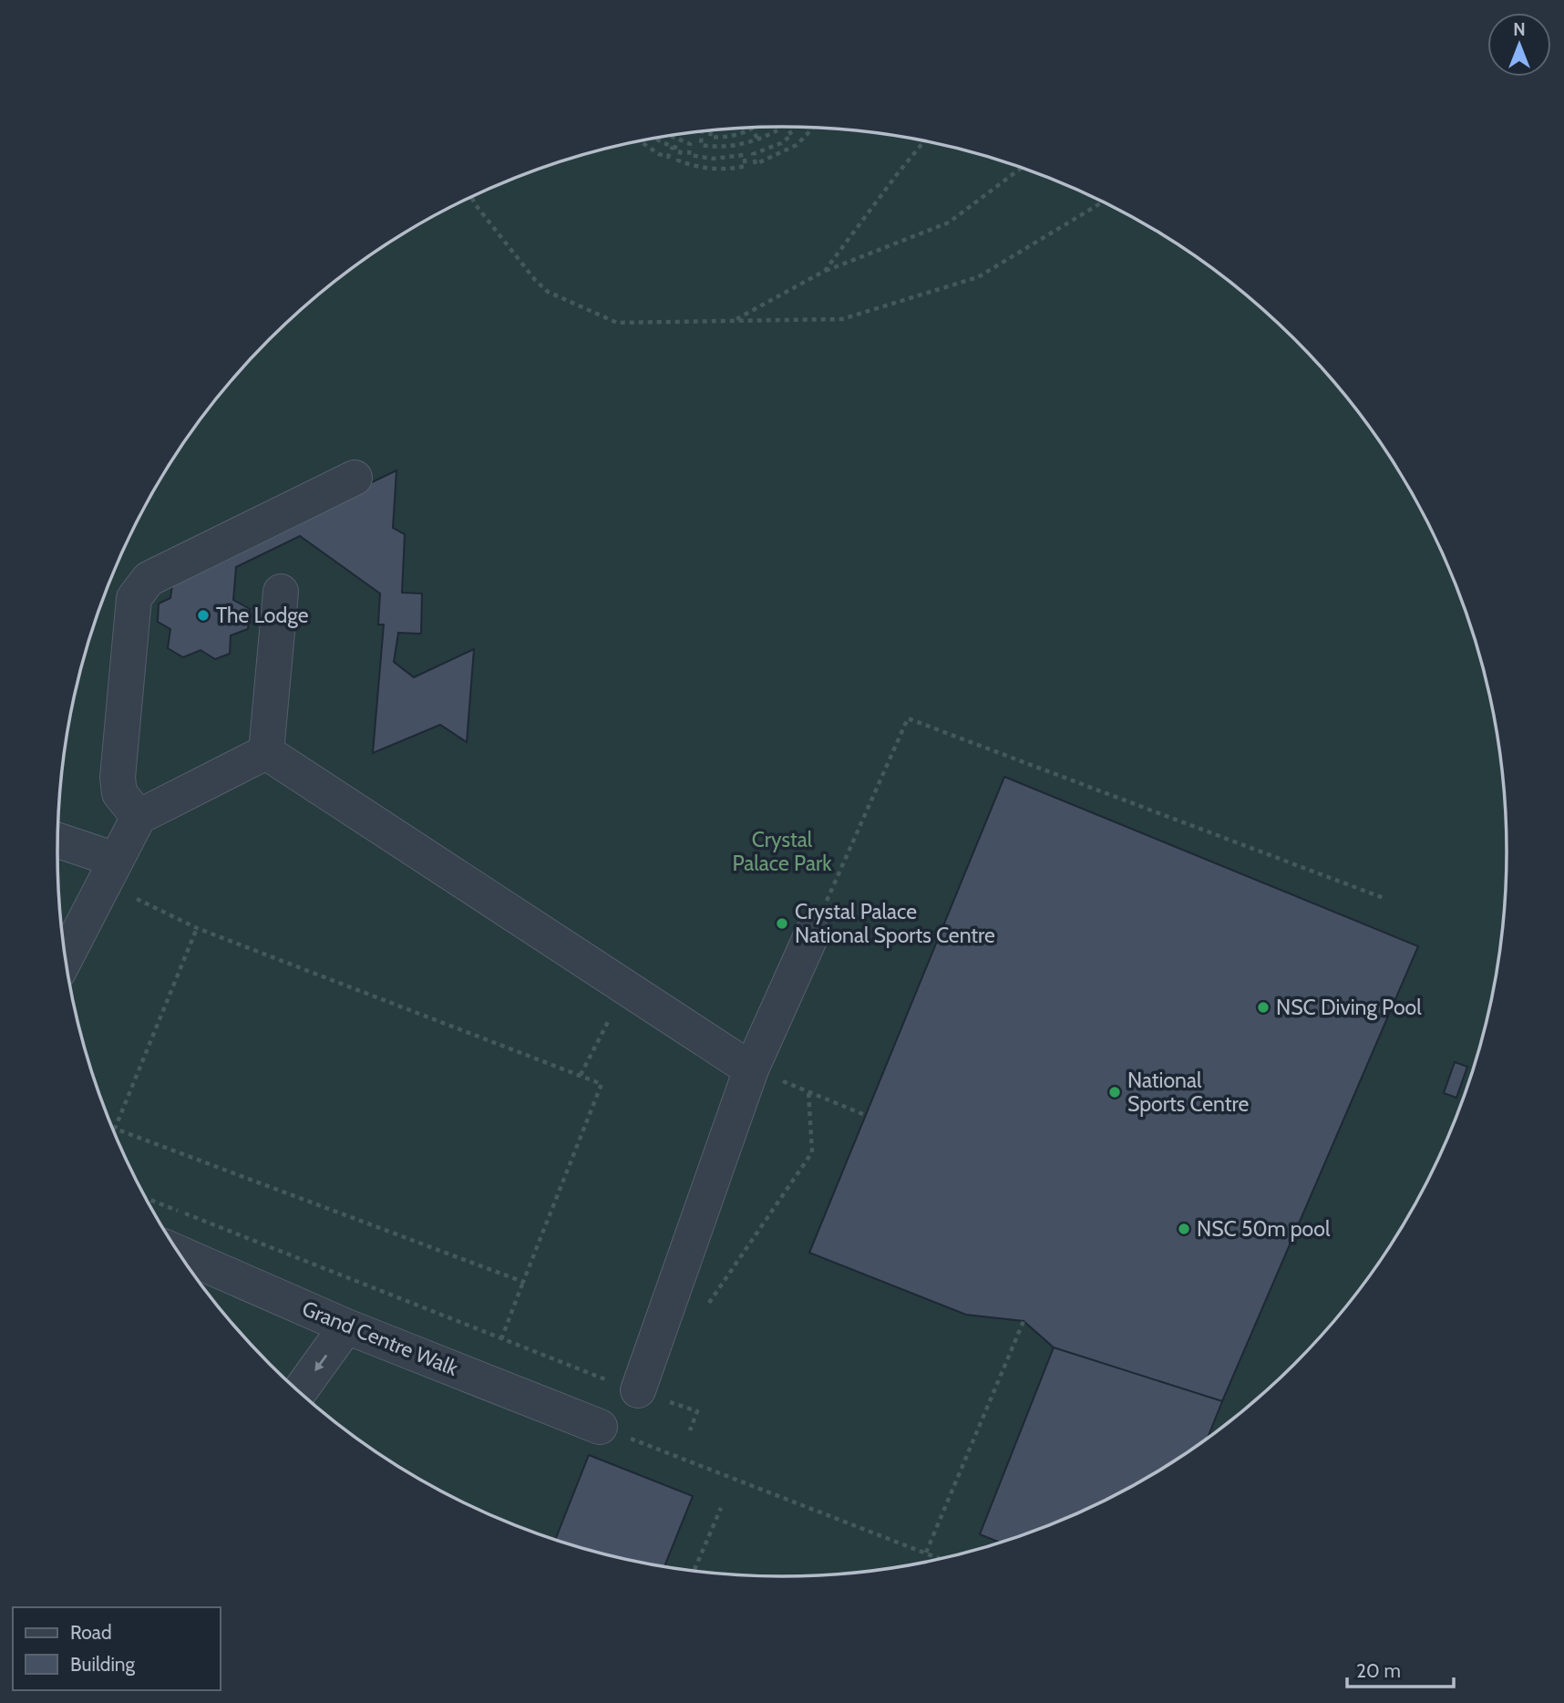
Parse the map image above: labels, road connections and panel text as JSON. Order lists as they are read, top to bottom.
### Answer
{
  "streets": {
    "lane": ["Grand Centre Walk"]
  },
  "parks": ["Crystal Palace Park"],
  "places": [
    "The Lodge",
    "Crystal Palace National Sports Centre",
    "NSC Diving Pool",
    "National Sports Centre",
    "NSC 50m pool"
  ],
  "legend": ["Road", "Building"],
  "scale_bar": "20 m",
  "north": "top"
}
